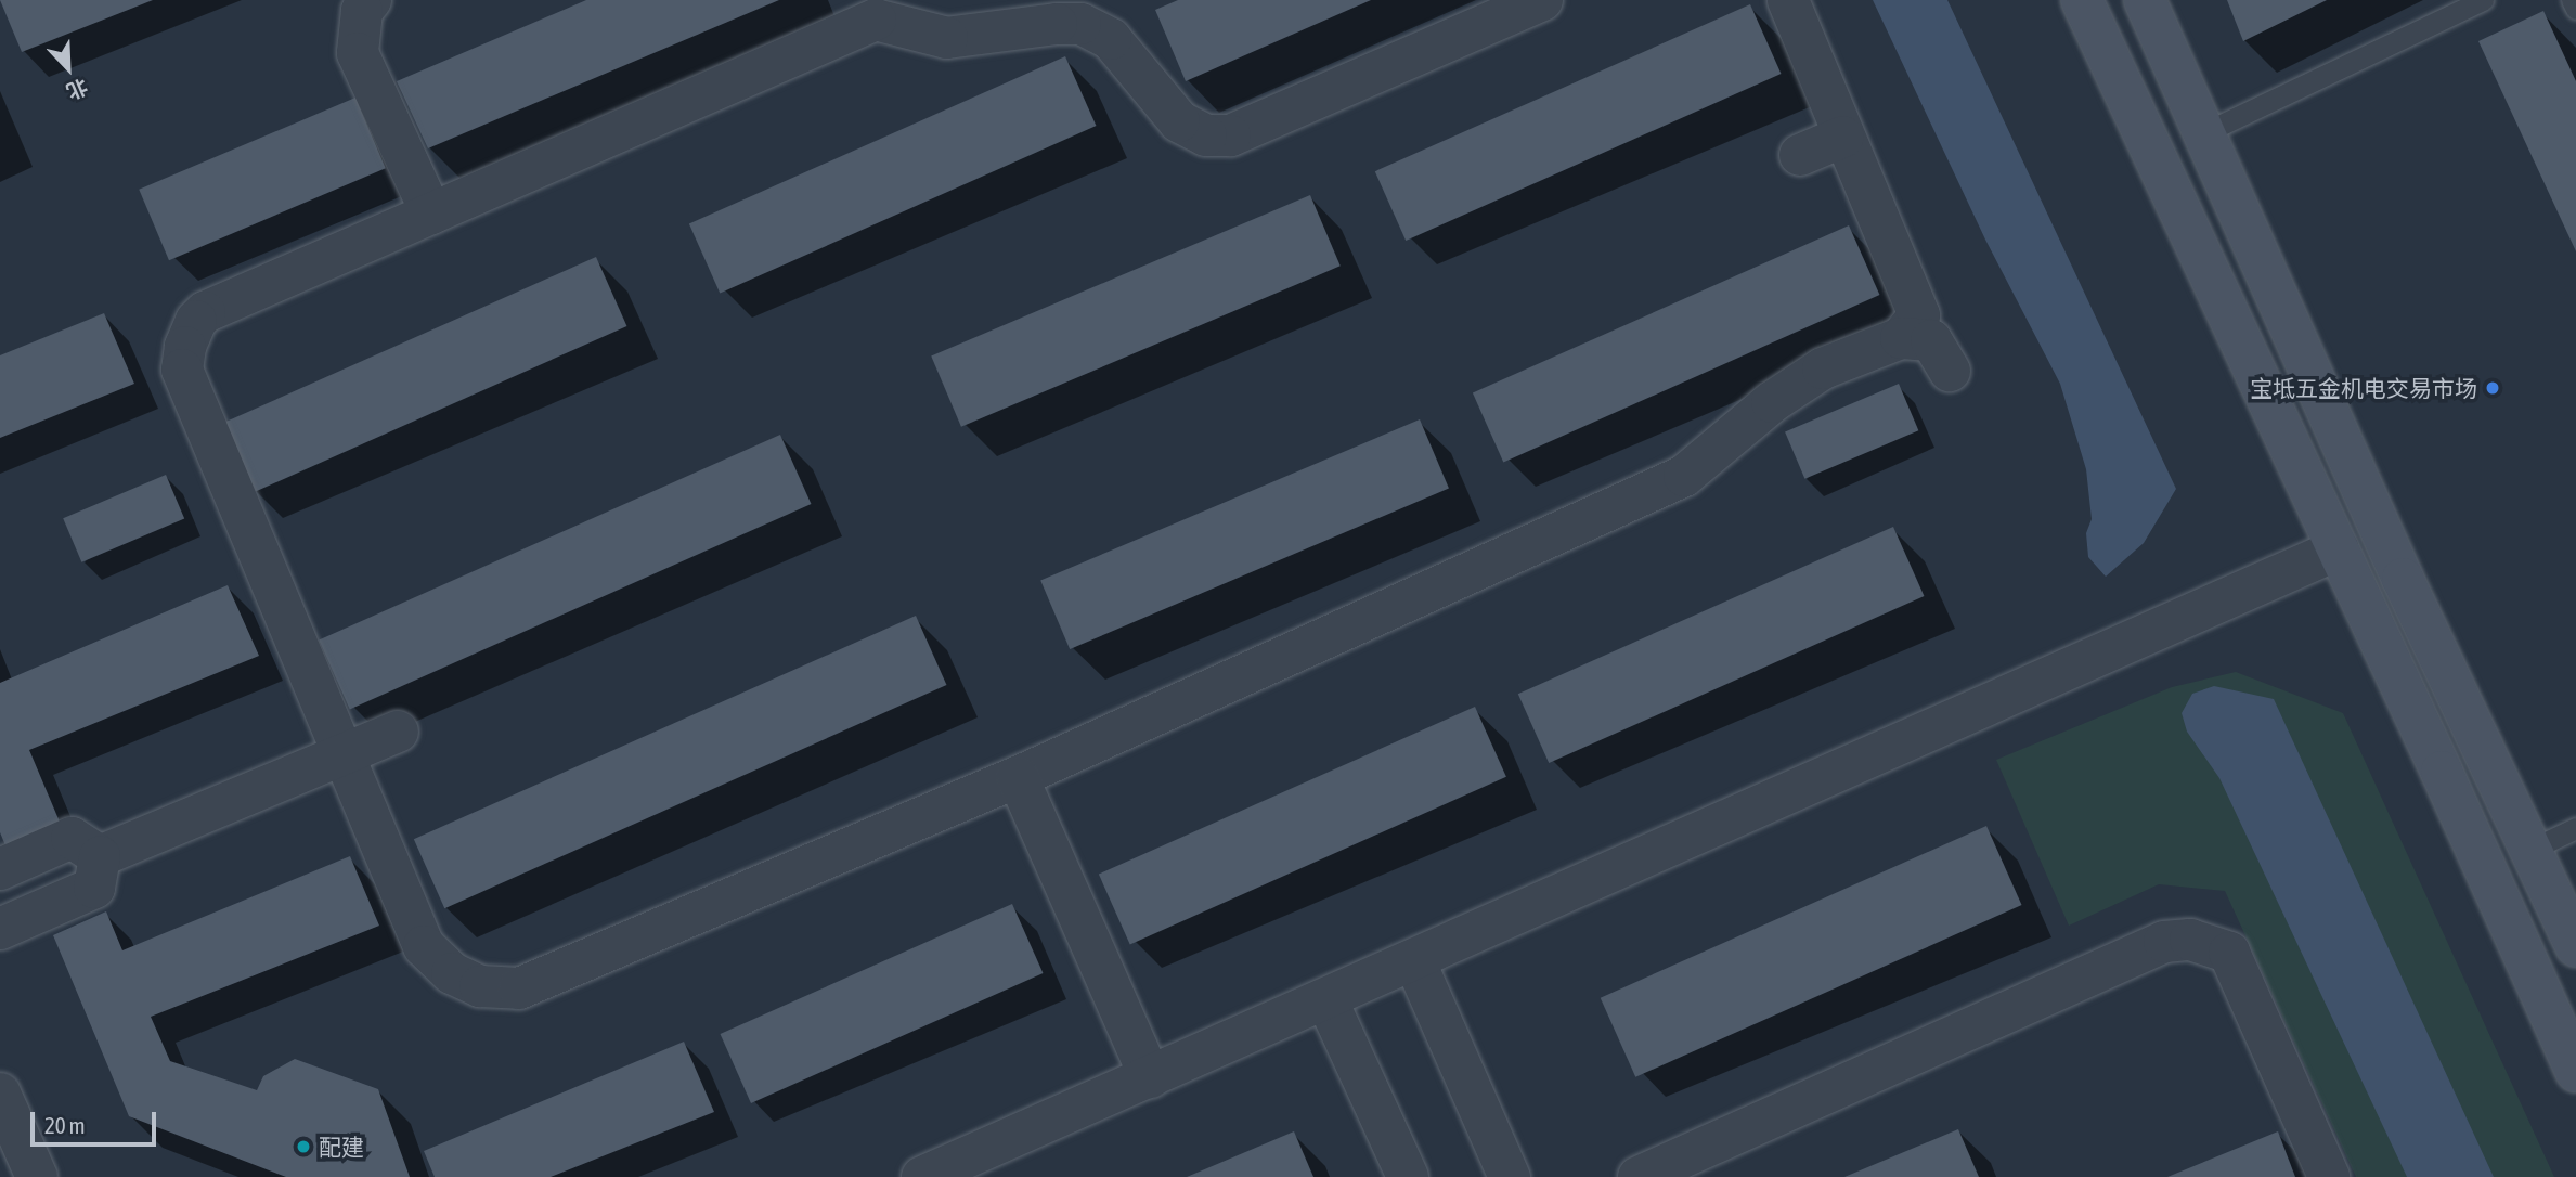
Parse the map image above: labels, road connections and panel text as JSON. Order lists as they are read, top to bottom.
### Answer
{
  "places": ["宝坻五金机电交易市场", "配建"],
  "scale_bar": "20 m",
  "north": "bottom right"
}
